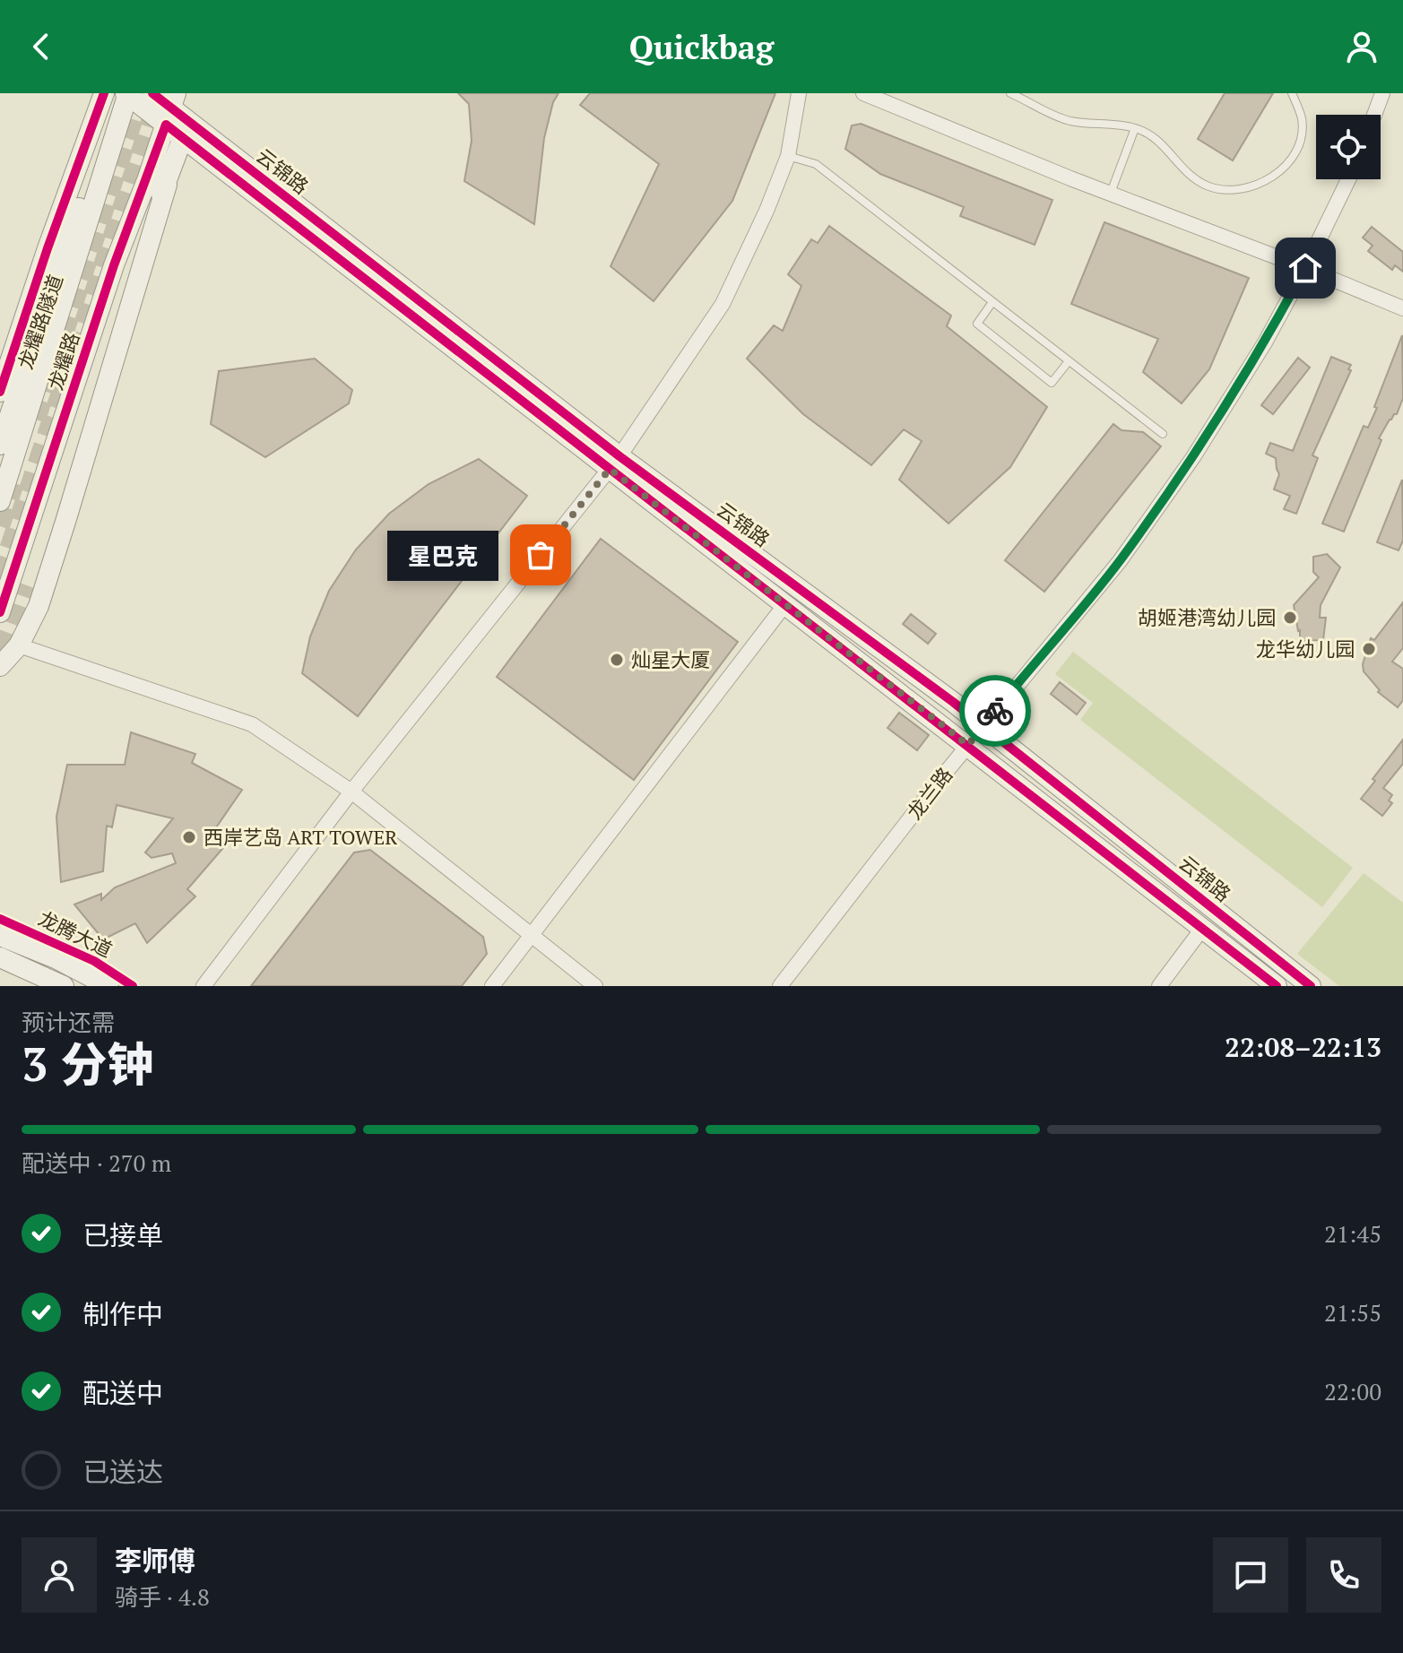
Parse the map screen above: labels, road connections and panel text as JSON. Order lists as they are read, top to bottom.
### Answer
{
  "streets": {
    "main road": [
      "云锦路",
      "龙耀路隧道",
      "龙耀路",
      "龙腾大道"
    ],
    "street": ["龙兰路"]
  },
  "crossings": [
    ["云锦路", "龙耀路"],
    ["云锦路", "龙兰路"],
    ["龙耀路隧道", "龙耀路"]
  ],
  "places": [
    "星巴克",
    "胡姬港湾幼儿园",
    "龙华幼儿园",
    "灿星大厦",
    "西岸艺岛 ART TOWER"
  ],
  "page": {
    "header": "Quickbag",
    "bubble": "星巴克",
    "heading": ["3 分钟", "预计还需", "22:08–22:13"],
    "panel": ["李师傅", "骑手 · 4.8"],
    "bar": "配送中 · 270 m",
    "list": [
      ["已接单", "21:45"],
      ["制作中", "21:55"],
      ["配送中", "22:00"],
      "已送达"
    ]
  }
}
